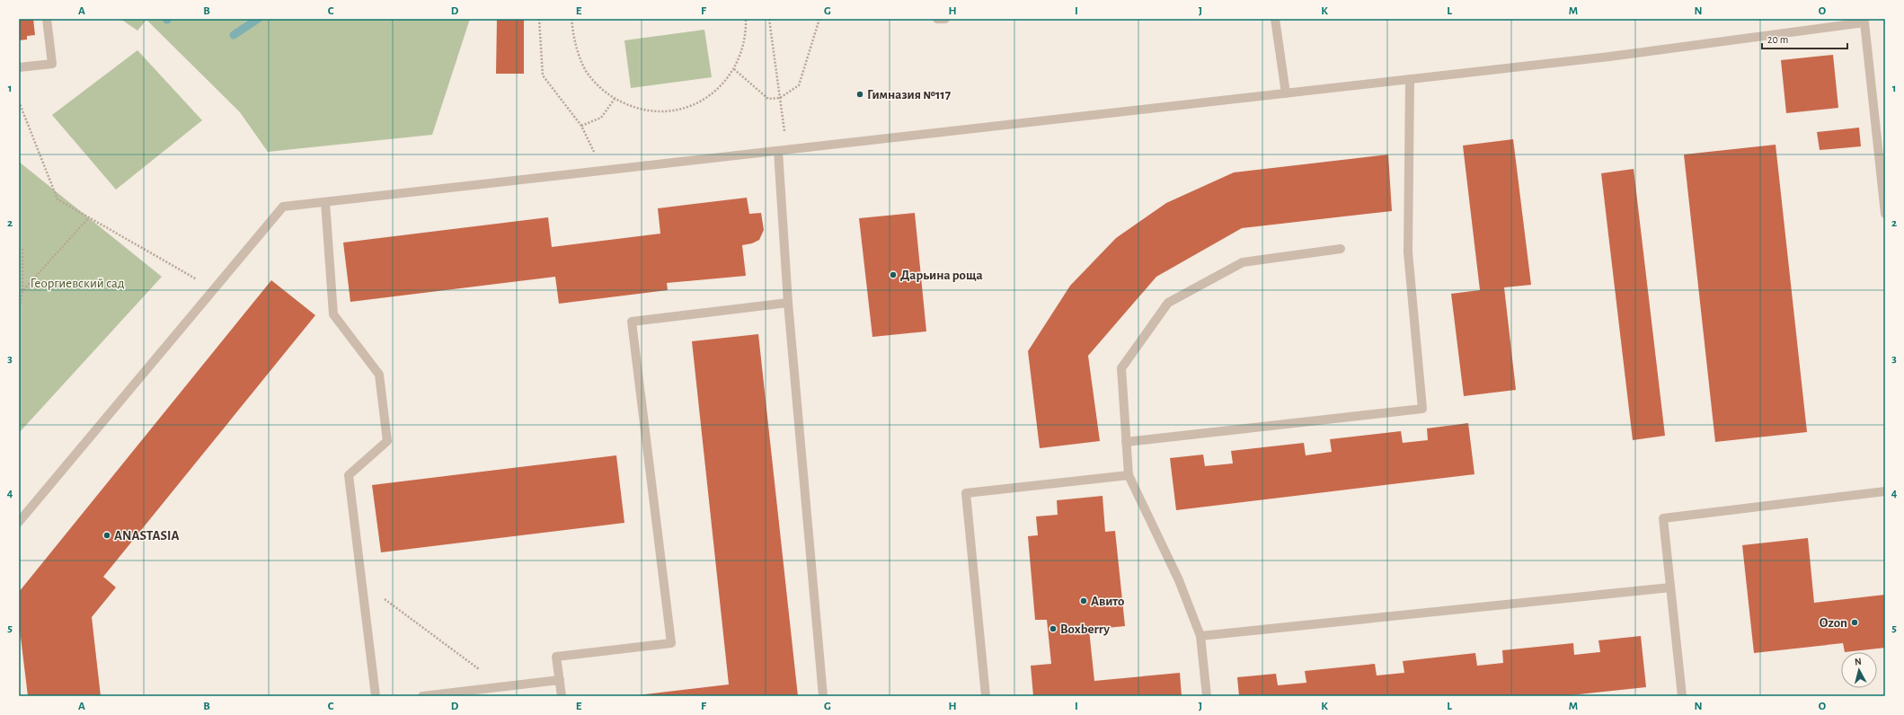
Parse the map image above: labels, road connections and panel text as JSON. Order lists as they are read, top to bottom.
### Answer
{
  "parks": ["Георгиевский сад"],
  "places": [
    "Гимназия №117",
    "Дарьина роща",
    "ANASTASIA",
    "Авито",
    "Ozon",
    "Boxberry"
  ],
  "scale_bar": "20 m",
  "north": "top",
  "grid": {
    "columns": [
      "A",
      "B",
      "C",
      "D",
      "E",
      "F",
      "G",
      "H",
      "I",
      "J",
      "K",
      "L",
      "M",
      "N",
      "O"
    ],
    "rows": [
      "1",
      "2",
      "3",
      "4",
      "5"
    ]
  }
}
